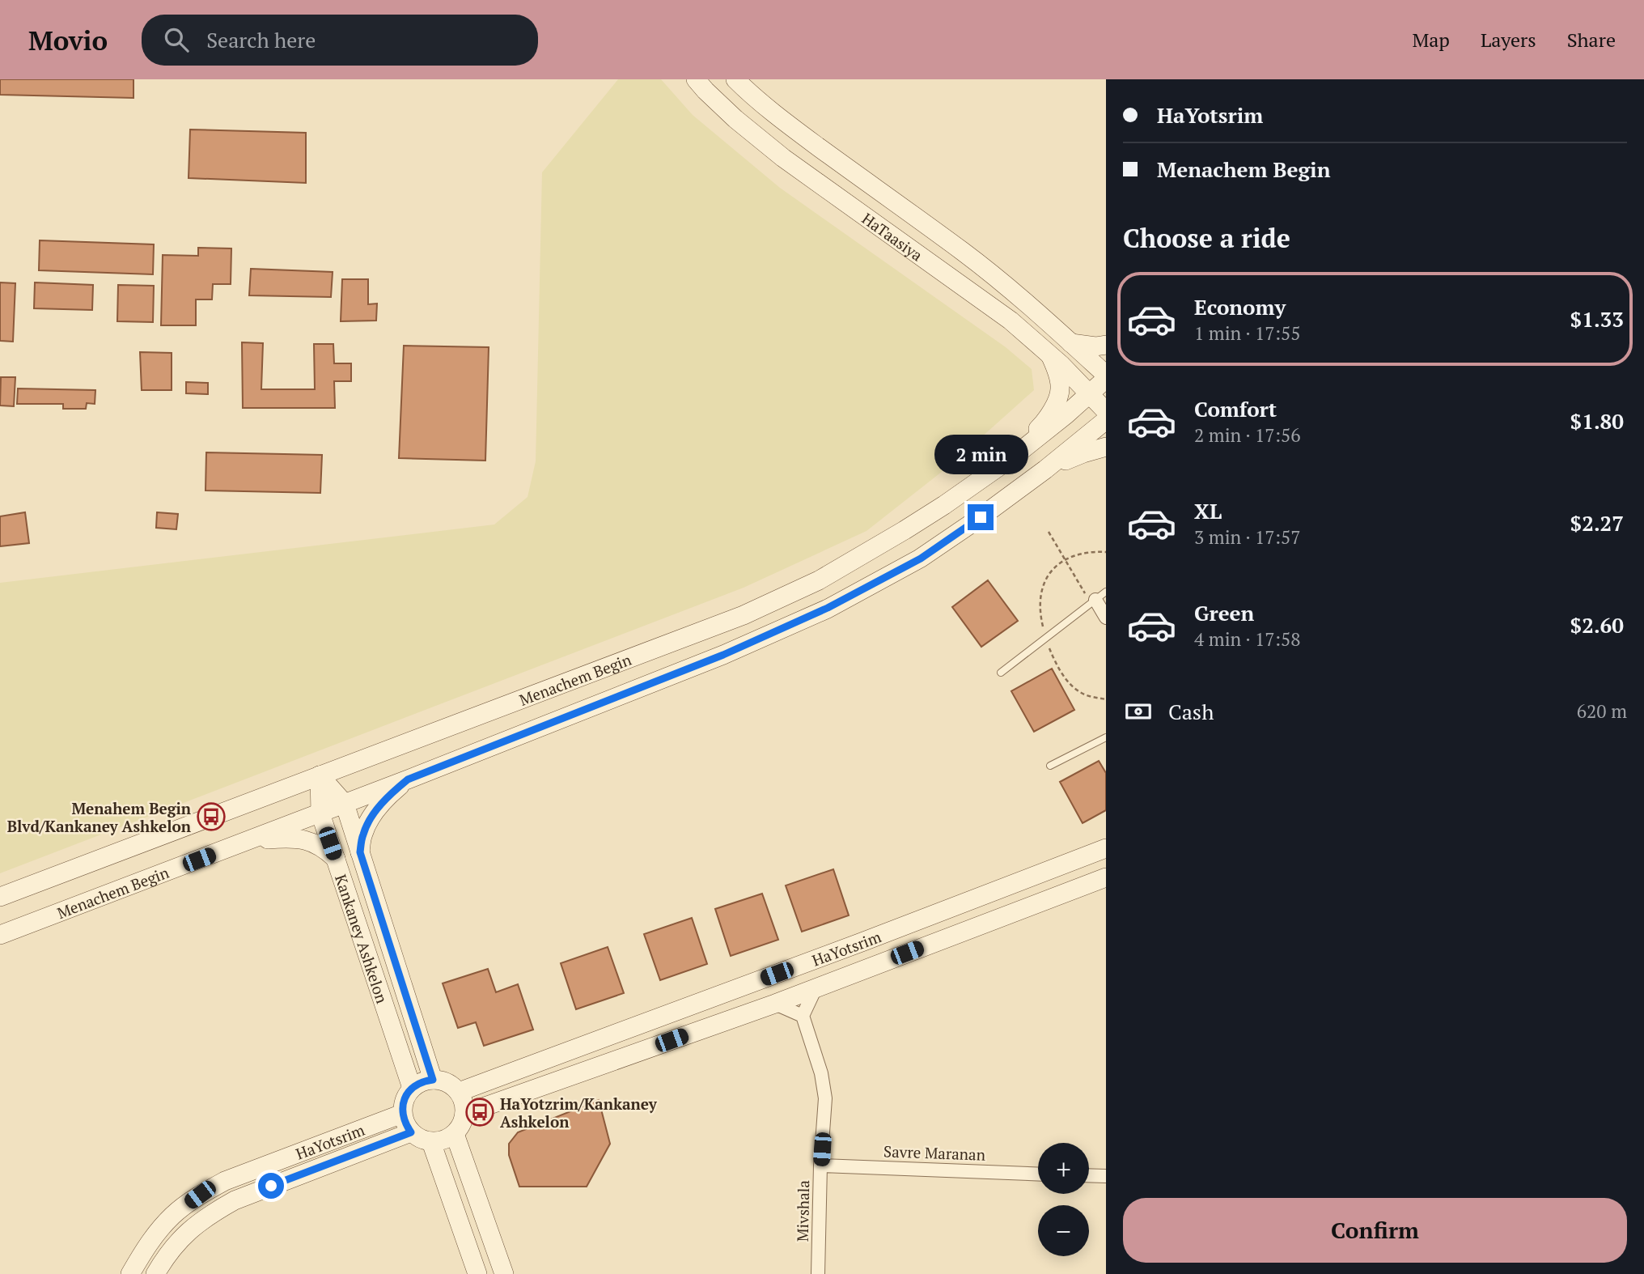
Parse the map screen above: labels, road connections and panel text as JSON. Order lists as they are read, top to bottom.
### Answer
{
  "streets": {
    "street": [
      "HaTaasiya",
      "Menachem Begin",
      "Kankaney Ashkelon",
      "HaYotsrim",
      "Savre Maranan",
      "Mivshala"
    ]
  },
  "crossings": [
    ["HaTaasiya", "Menachem Begin"],
    ["Menachem Begin", "Kankaney Ashkelon"],
    ["Kankaney Ashkelon", "HaYotsrim"],
    ["Savre Maranan", "Mivshala"]
  ],
  "places": {
    "bus stop": ["Menahem Begin Blvd/Kankaney Ashkelon", "HaYotzrim/Kankaney Ashkelon"]
  },
  "page": {
    "header": "Movio",
    "search": "Search here",
    "nav": ["Map", "Layers", "Share"],
    "banner": ["HaYotsrim", "Menachem Begin"],
    "heading": "Choose a ride",
    "list": [
      {
        "name": "Economy",
        "note": "1 min · 17:55",
        "value": "$1.33"
      },
      {
        "name": "Comfort",
        "note": "2 min · 17:56",
        "value": "$1.80"
      },
      {
        "name": "XL",
        "note": "3 min · 17:57",
        "value": "$2.27"
      },
      {
        "name": "Green",
        "note": "4 min · 17:58",
        "value": "$2.60"
      }
    ],
    "bubble": "2 min",
    "pay": ["Cash", "620 m"],
    "map_buttons": ["+", "−"],
    "buttons": "Confirm"
  }
}
